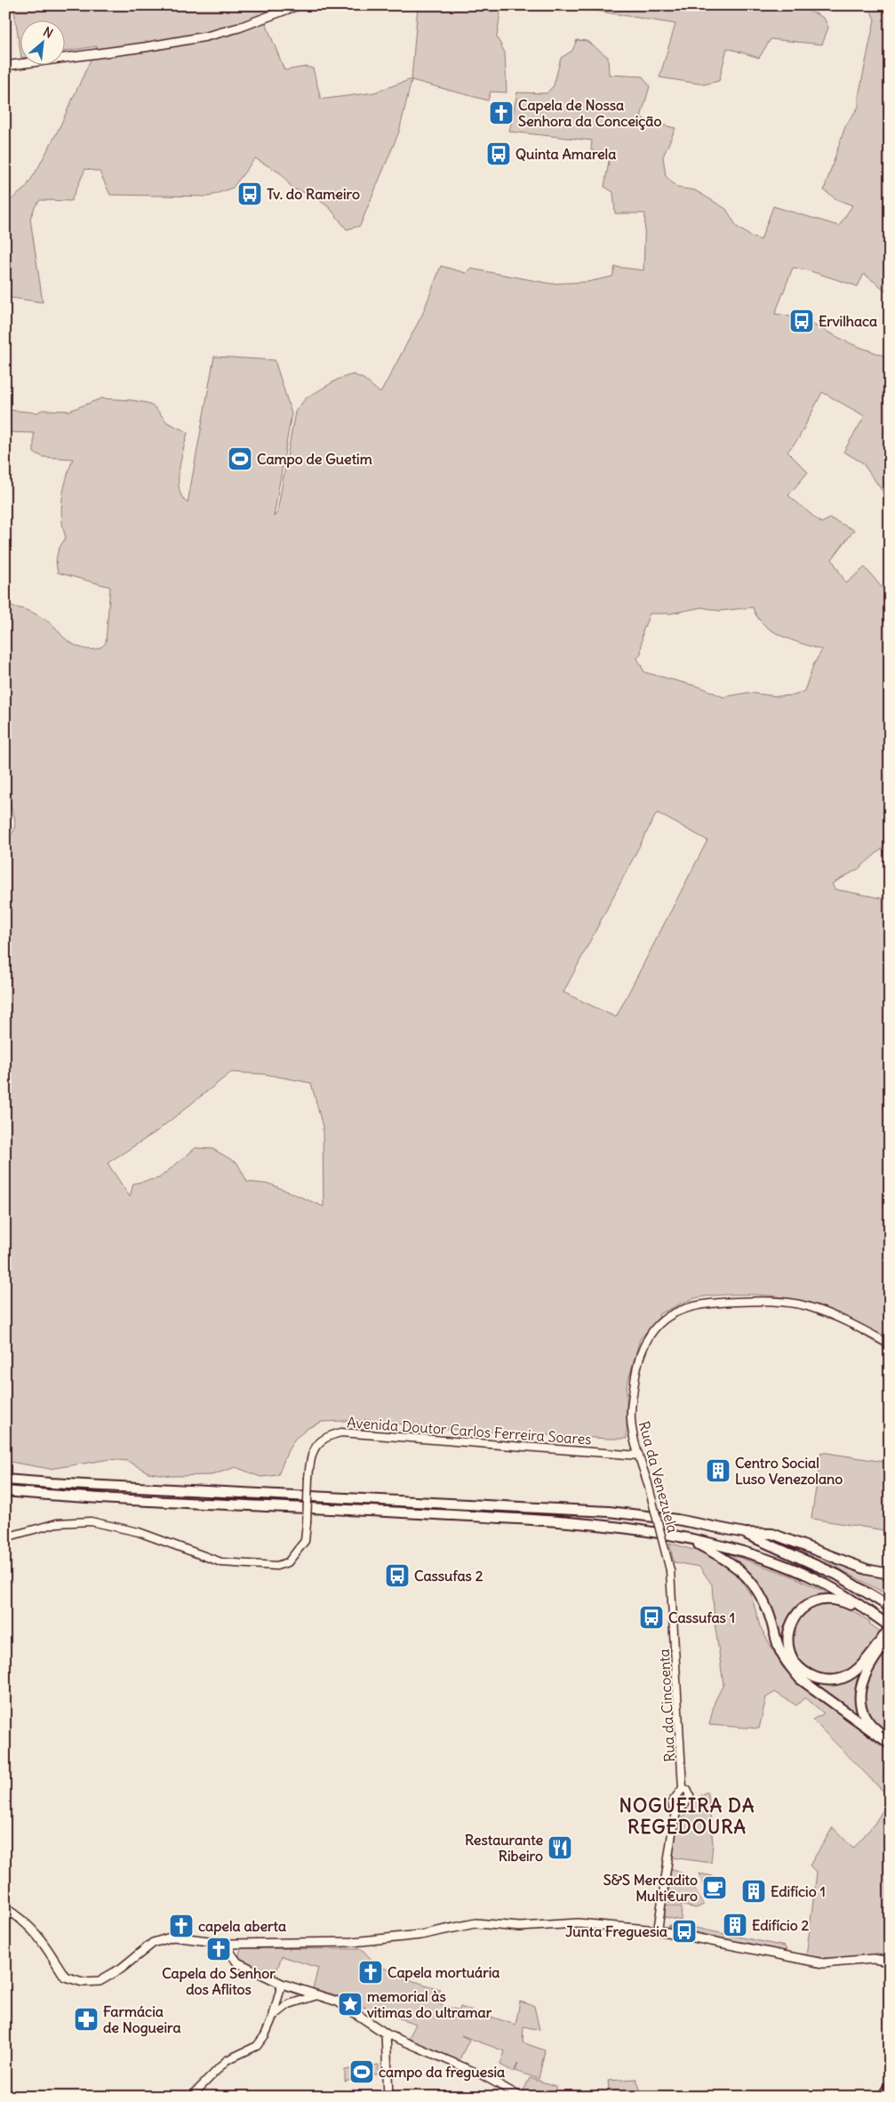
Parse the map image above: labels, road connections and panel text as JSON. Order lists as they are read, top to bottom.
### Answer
{
  "streets": {
    "street": ["Avenida Doutor Carlos Ferreira Soares", "Rua da Venezuela", "Rua da Cincoenta"]
  },
  "crossings": [
    ["Avenida Doutor Carlos Ferreira Soares", "Rua da Venezuela"],
    ["Rua da Venezuela", "Rua da Cincoenta"]
  ],
  "districts": ["NOGUEIRA DA REGEDOURA"],
  "places": {
    "church": [
      "Capela de Nossa Senhora da Conceição",
      "capela aberta",
      "Capela do Senhor dos Aflitos",
      "Capela mortuária"
    ],
    "bus stop": [
      "Quinta Amarela",
      "Tv. do Rameiro",
      "Ervilhaca",
      "Cassufas 2",
      "Cassufas 1",
      "Junta Freguesia"
    ],
    "sports": ["Campo de Guetim", "campo da freguesia"],
    "building": ["Centro Social Luso Venezolano", "Edifício 1", "Edifício 2"],
    "restaurant": ["Restaurante Ribeiro"],
    "cafe": ["S&S Mercadito Multi€uro"],
    "place": ["memorial às vitimas do ultramar"],
    "pharmacy": ["Farmácia de Nogueira"]
  },
  "north": "top right"
}
